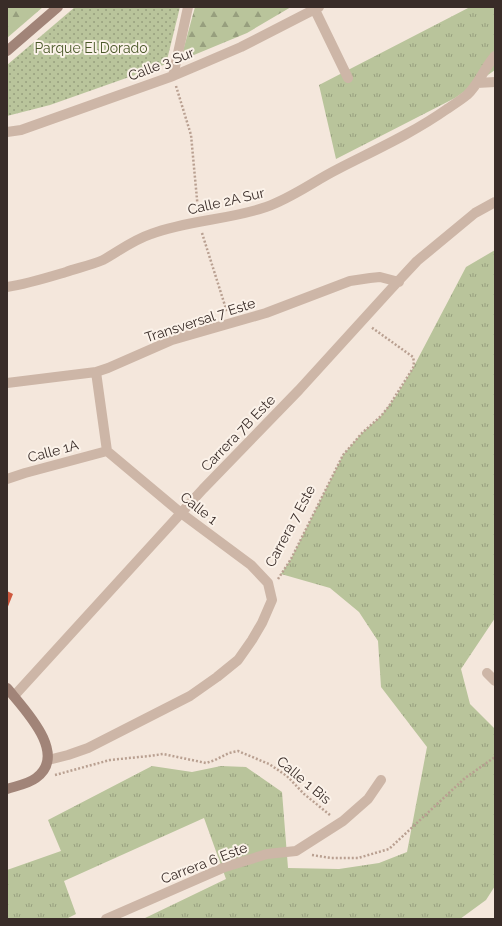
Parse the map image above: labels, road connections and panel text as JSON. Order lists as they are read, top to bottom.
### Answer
{
  "streets": {
    "street": [
      "Calle 3 Sur",
      "Calle 2A Sur",
      "Transversal 7 Este",
      "Carrera 7B Este",
      "Calle 1A",
      "Calle 1",
      "Carrera 6 Este"
    ],
    "path": ["Carrera 7 Este", "Calle 1 Bis"]
  },
  "crossings": [
    ["Transversal 7 Este", "Carrera 7B Este"],
    ["Carrera 7B Este", "Calle 1"],
    ["Carrera 7B Este", "Carrera 7 Este"],
    ["Calle 1A", "Calle 1"],
    ["Calle 1", "Carrera 7 Este"]
  ],
  "parks": ["Parque El Dorado"]
}
